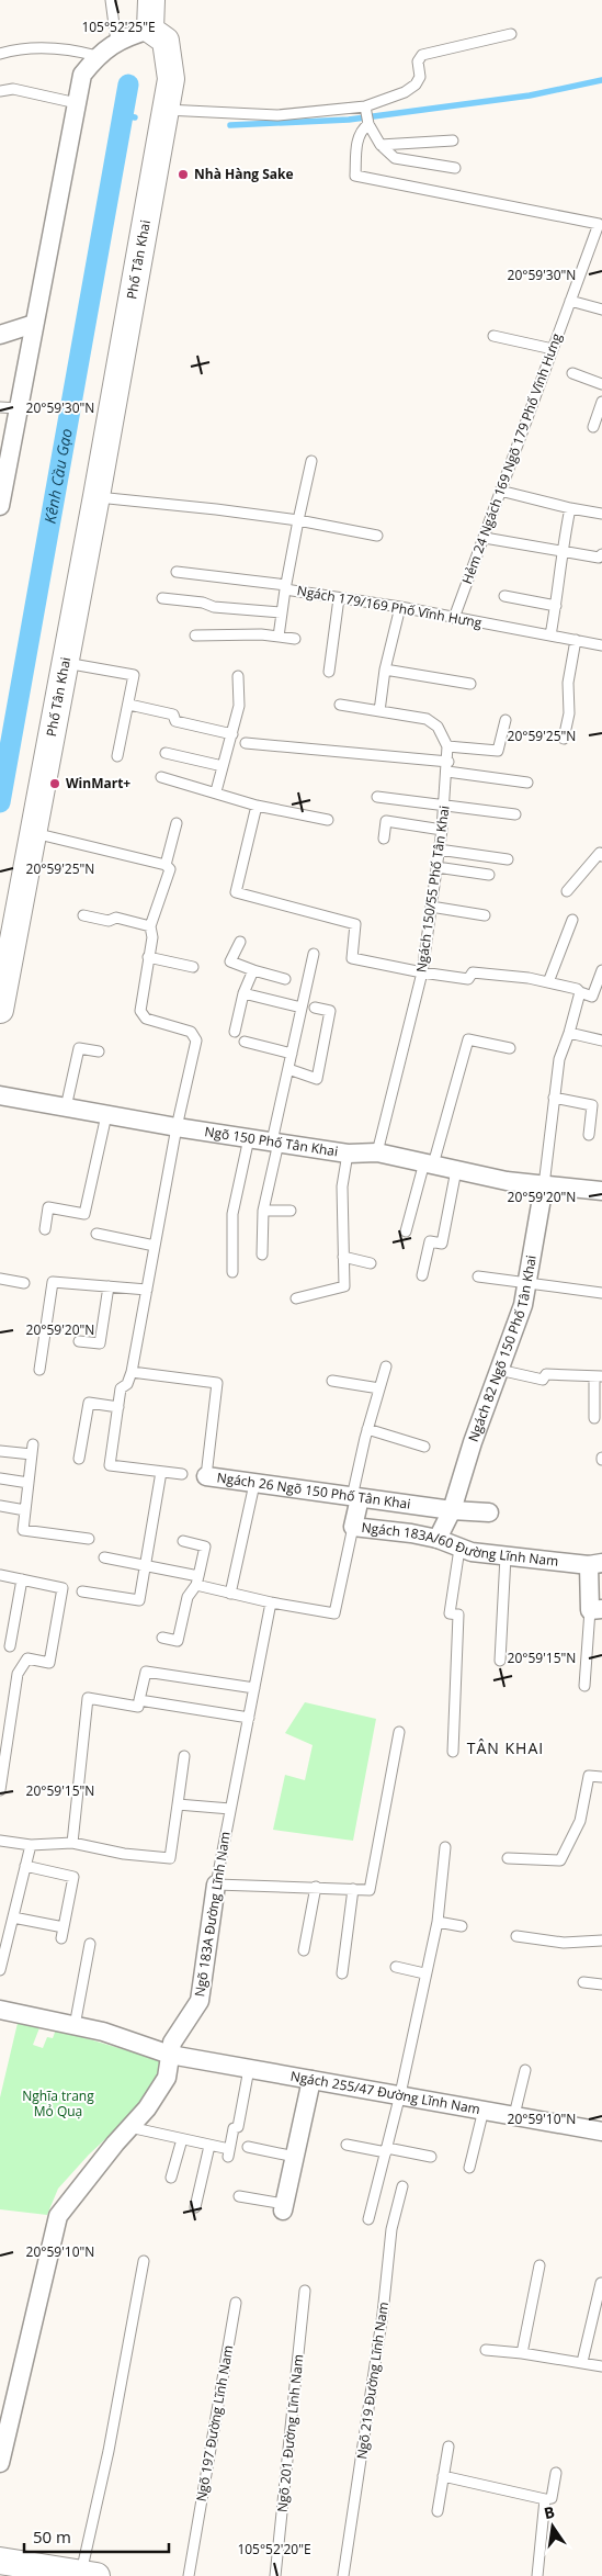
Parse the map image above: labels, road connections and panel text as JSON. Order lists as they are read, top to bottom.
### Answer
{
  "streets": {
    "street": [
      "Phố Tân Khai",
      "Ngõ 150 Phố Tân Khai",
      "Ngách 82 Ngõ 150 Phố Tân Khai",
      "Ngách 26 Ngõ 150 Phố Tân Khai",
      "Ngách 183A/60 Đường Lĩnh Nam",
      "Ngõ 183A Đường Lĩnh Nam",
      "Ngách 255/47 Đường Lĩnh Nam"
    ],
    "lane": [
      "Hẻm 24 Ngách 169 Ngõ 179 Phố Vĩnh Hưng",
      "Ngách 179/169 Phố Vĩnh Hưng",
      "Ngách 150/55 Phố Tân Khai",
      "Ngõ 219 Đường Lĩnh Nam",
      "Ngõ 197 Đường Lĩnh Nam",
      "Ngõ 201 Đường Lĩnh Nam"
    ]
  },
  "crossings": [
    ["Hẻm 24 Ngách 169 Ngõ 179 Phố Vĩnh Hưng", "Ngách 179/169 Phố Vĩnh Hưng"],
    ["Ngách 150/55 Phố Tân Khai", "Ngõ 150 Phố Tân Khai"],
    ["Ngõ 150 Phố Tân Khai", "Ngách 82 Ngõ 150 Phố Tân Khai"],
    ["Ngách 82 Ngõ 150 Phố Tân Khai", "Ngách 26 Ngõ 150 Phố Tân Khai"],
    ["Ngách 82 Ngõ 150 Phố Tân Khai", "Ngách 183A/60 Đường Lĩnh Nam"],
    ["Ngách 183A/60 Đường Lĩnh Nam", "Ngõ 183A Đường Lĩnh Nam"],
    ["Ngõ 183A Đường Lĩnh Nam", "Ngách 255/47 Đường Lĩnh Nam"]
  ],
  "districts": ["TÂN KHAI"],
  "water": ["Kênh Cầu Gạo"],
  "parks": ["Nghĩa trang Mỏ Quạ"],
  "places": ["Nhà Hàng Sake", "WinMart+"],
  "scale_bar": "50 m",
  "north": "top",
  "coordinates": [
    "105°52'25\"E",
    "20°59'30\"N",
    "20°59'25\"N",
    "20°59'20\"N",
    "20°59'15\"N",
    "20°59'10\"N",
    "105°52'20\"E"
  ]
}
